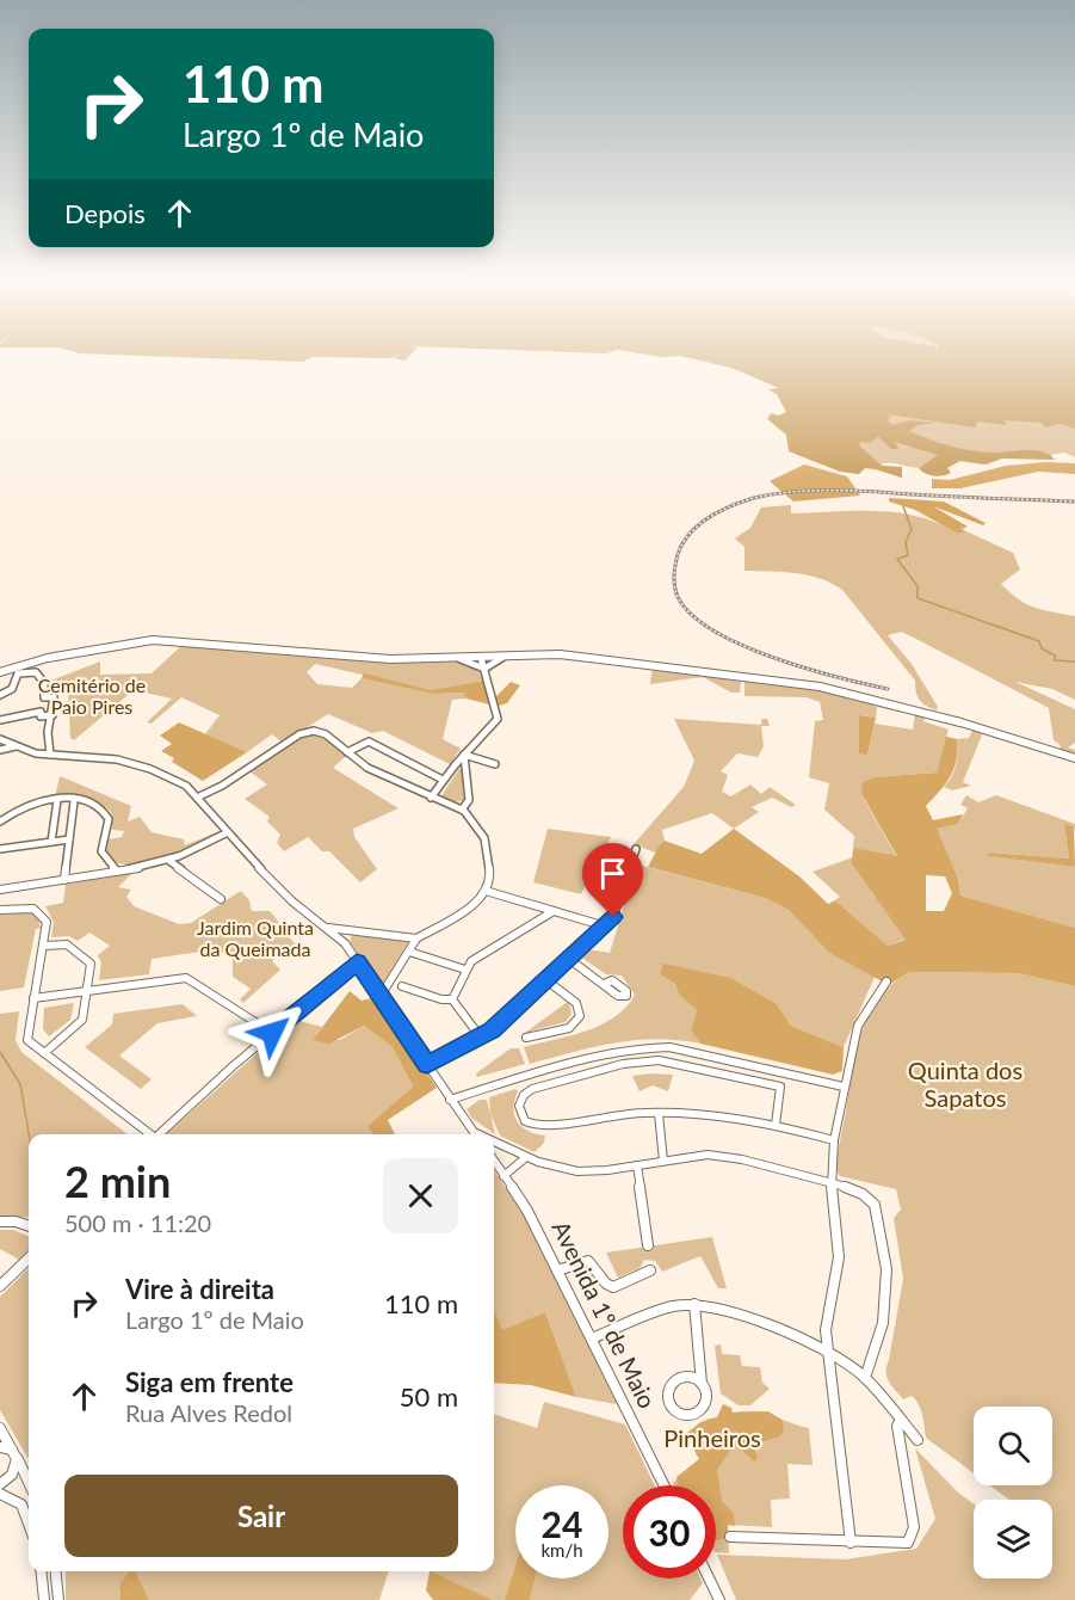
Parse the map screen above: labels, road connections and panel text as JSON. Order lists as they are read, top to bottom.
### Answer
{
  "streets": {
    "street": ["Avenida 1º de Maio"]
  },
  "parks": [
    "Cemitério de Paio Pires",
    "Jardim Quinta da Queimada",
    "Quinta dos Sapatos",
    "Pinheiros"
  ],
  "page": {
    "turn": ["110 m", "Largo 1º de Maio"],
    "then": "Depois",
    "heading": ["2 min", "500 m · 11:20"],
    "list": [
      {
        "name": "Vire à direita",
        "note": "Largo 1º de Maio",
        "value": "110 m"
      },
      {
        "name": "Siga em frente",
        "note": "Rua Alves Redol",
        "value": "50 m"
      }
    ],
    "buttons": "Sair",
    "speed": "24 km/h",
    "limit": "30"
  }
}
